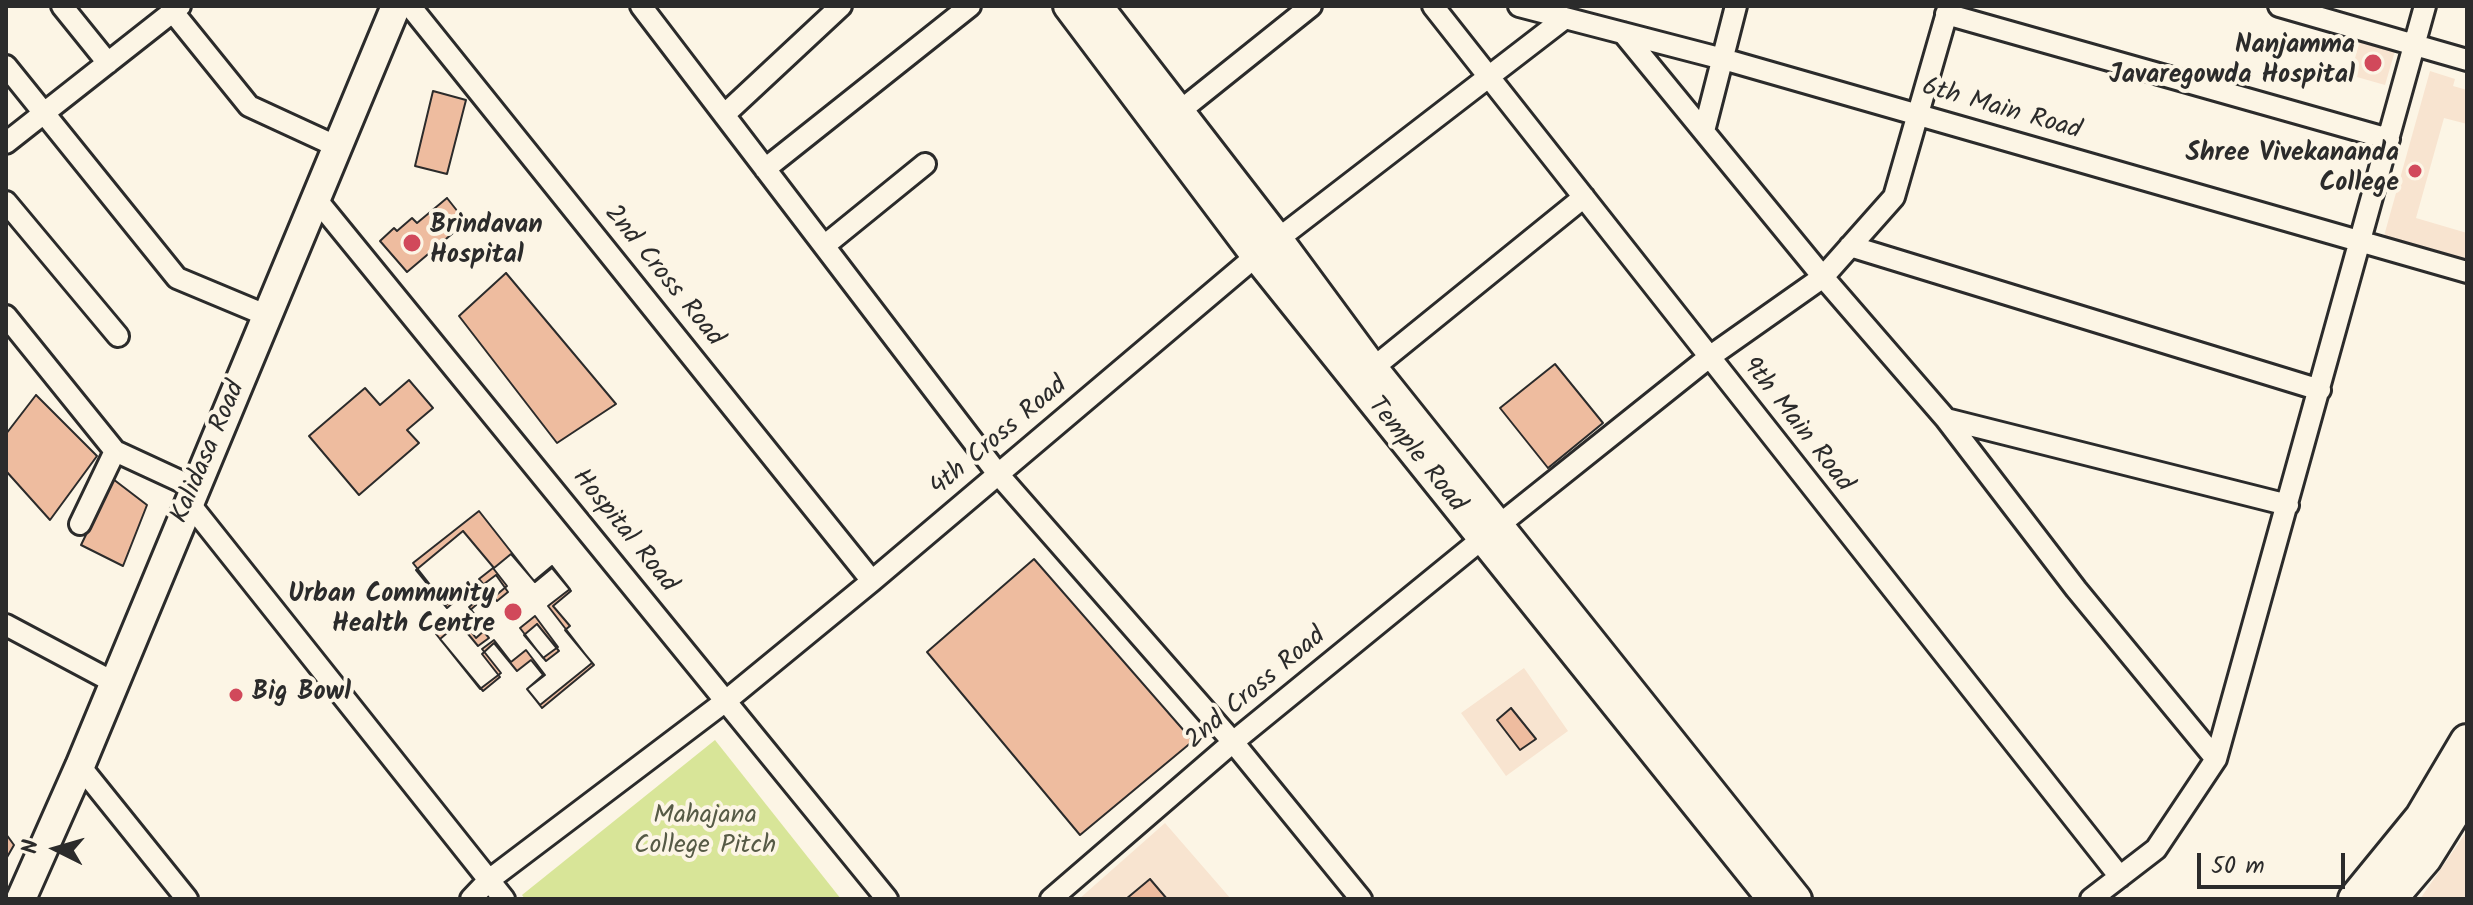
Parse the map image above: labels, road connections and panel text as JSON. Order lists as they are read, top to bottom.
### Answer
{
  "streets": {
    "street": [
      "6th Main Road",
      "2nd Cross Road",
      "9th Main Road",
      "4th Cross Road",
      "Kalidasa Road",
      "Temple Road",
      "Hospital Road"
    ]
  },
  "crossings": [
    ["6th Main Road", "2nd Cross Road"],
    ["6th Main Road", "4th Cross Road"],
    ["2nd Cross Road", "9th Main Road"],
    ["2nd Cross Road", "4th Cross Road"],
    ["2nd Cross Road", "Temple Road"],
    ["9th Main Road", "4th Cross Road"],
    ["4th Cross Road", "Temple Road"],
    ["4th Cross Road", "Hospital Road"],
    ["Kalidasa Road", "Hospital Road"]
  ],
  "parks": ["Mahajana College Pitch"],
  "places": [
    "Nanjamma Javaregowda Hospital",
    "Shree Vivekananda College",
    "Brindavan Hospital",
    "Urban Community Health Centre",
    "Big Bowl"
  ],
  "scale_bar": "50 m",
  "north": "left"
}
